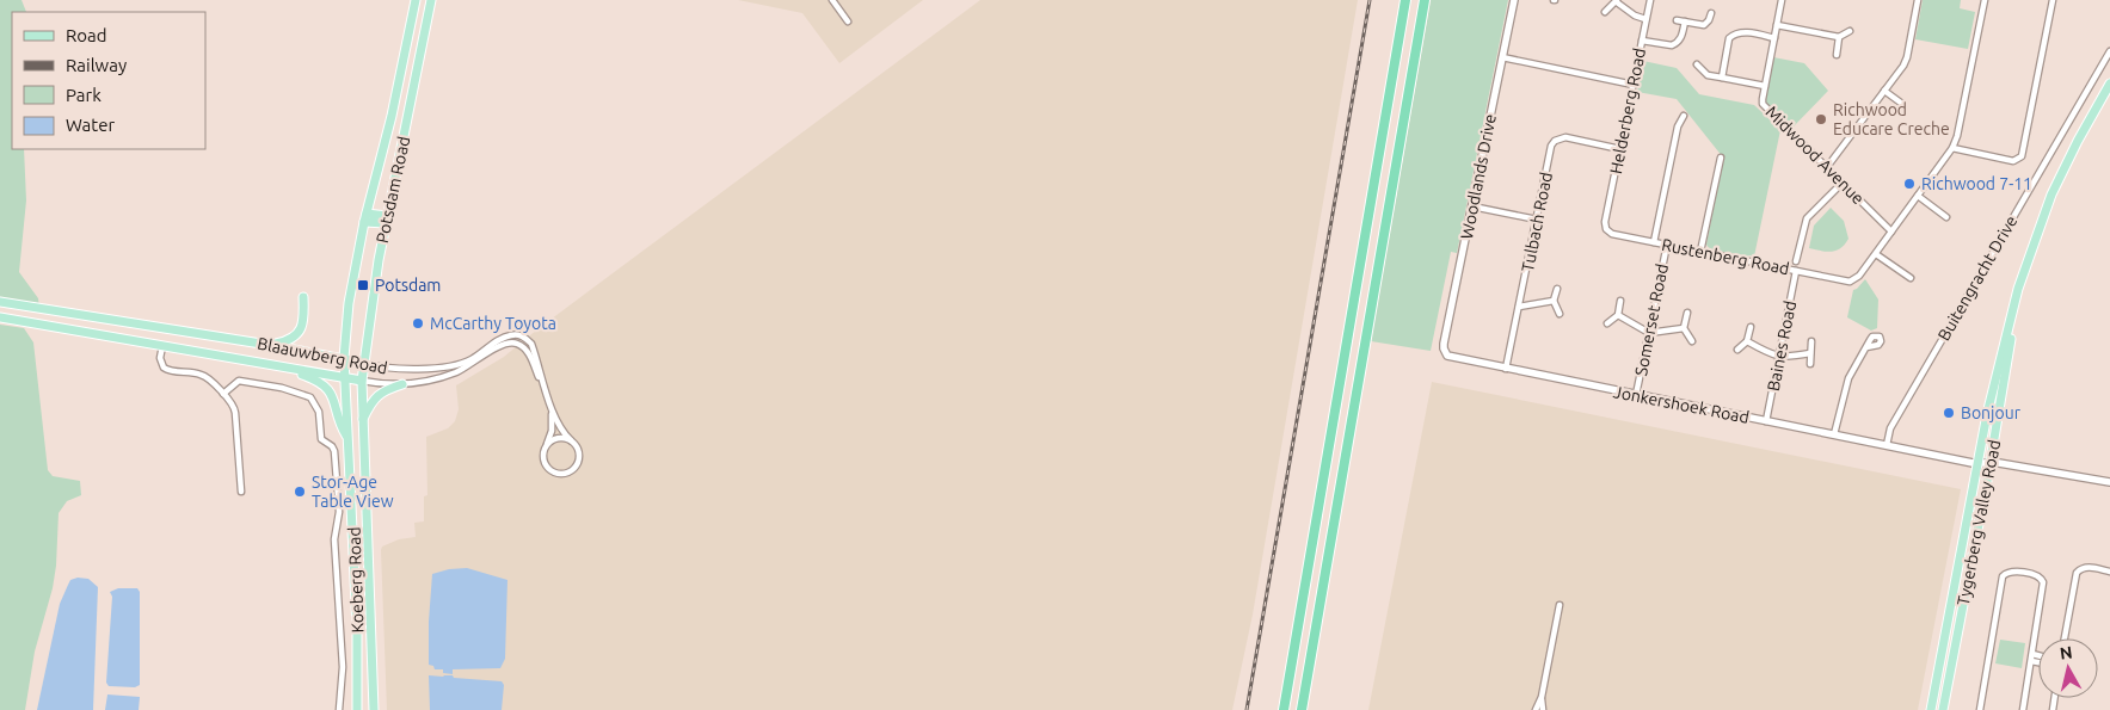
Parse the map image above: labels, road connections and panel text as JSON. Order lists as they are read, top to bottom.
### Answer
{
  "streets": {
    "main road": [
      "Potsdam Road",
      "Blaauwberg Road",
      "Tygerberg Valley Road",
      "Koeberg Road"
    ],
    "street": [
      "Helderberg Road",
      "Midwood Avenue",
      "Woodlands Drive",
      "Tulbach Road",
      "Rustenberg Road",
      "Buitengracht Drive",
      "Somerset Road",
      "Baines Road",
      "Jonkershoek Road"
    ]
  },
  "crossings": [
    ["Helderberg Road", "Tulbach Road"],
    ["Helderberg Road", "Rustenberg Road"],
    ["Woodlands Drive", "Jonkershoek Road"],
    ["Potsdam Road", "Blaauwberg Road"],
    ["Potsdam Road", "Koeberg Road"],
    ["Tulbach Road", "Jonkershoek Road"],
    ["Rustenberg Road", "Somerset Road"],
    ["Rustenberg Road", "Baines Road"],
    ["Buitengracht Drive", "Jonkershoek Road"],
    ["Somerset Road", "Jonkershoek Road"],
    ["Baines Road", "Jonkershoek Road"],
    ["Blaauwberg Road", "Koeberg Road"],
    ["Jonkershoek Road", "Tygerberg Valley Road"]
  ],
  "places": {
    "other": [
      "Richwood Educare Creche",
      "Richwood 7-11",
      "McCarthy Toyota",
      "Bonjour",
      "Stor-Age Table View"
    ],
    "transit": ["Potsdam"]
  },
  "legend": [
    "Road",
    "Railway",
    "Park",
    "Water"
  ],
  "north": "top"
}
